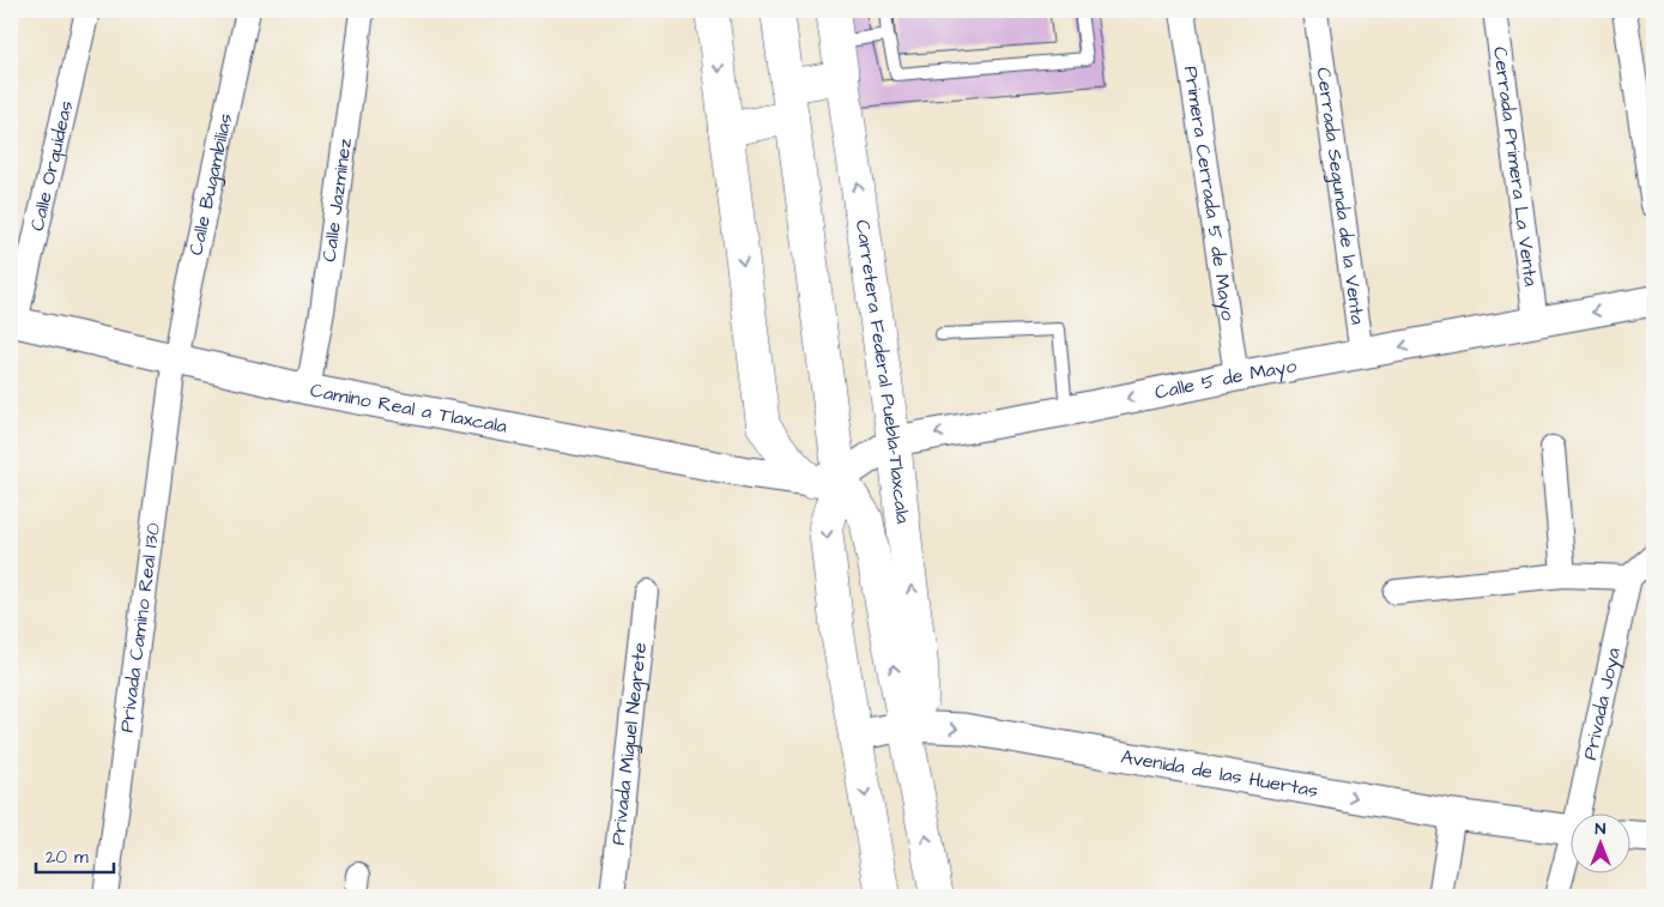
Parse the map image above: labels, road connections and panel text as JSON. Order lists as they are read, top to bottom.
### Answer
{
  "streets": {
    "main road": ["Carretera Federal Puebla-Tlaxcala"],
    "street": [
      "Calle Orquídeas",
      "Cerrada Primera La Venta",
      "Calle Bugambilias",
      "Primera Cerrada 5 de Mayo",
      "Cerrada Segunda de la Venta",
      "Calle Jazminez",
      "Calle 5 de Mayo",
      "Camino Real a Tlaxcala",
      "Privada Camino Real 130",
      "Privada Joya",
      "Privada Miguel Negrete",
      "Avenida de las Huertas"
    ]
  },
  "crossings": [
    ["Calle Orquídeas", "Camino Real a Tlaxcala"],
    ["Cerrada Primera La Venta", "Calle 5 de Mayo"],
    ["Calle Bugambilias", "Camino Real a Tlaxcala"],
    ["Calle Bugambilias", "Privada Camino Real 130"],
    ["Primera Cerrada 5 de Mayo", "Calle 5 de Mayo"],
    ["Cerrada Segunda de la Venta", "Calle 5 de Mayo"],
    ["Calle Jazminez", "Camino Real a Tlaxcala"],
    ["Carretera Federal Puebla-Tlaxcala", "Calle 5 de Mayo"],
    ["Carretera Federal Puebla-Tlaxcala", "Camino Real a Tlaxcala"],
    ["Carretera Federal Puebla-Tlaxcala", "Avenida de las Huertas"],
    ["Calle 5 de Mayo", "Camino Real a Tlaxcala"],
    ["Camino Real a Tlaxcala", "Privada Camino Real 130"]
  ],
  "one_way": ["Avenida de las Huertas"],
  "scale_bar": "20 m",
  "north": "top"
}
